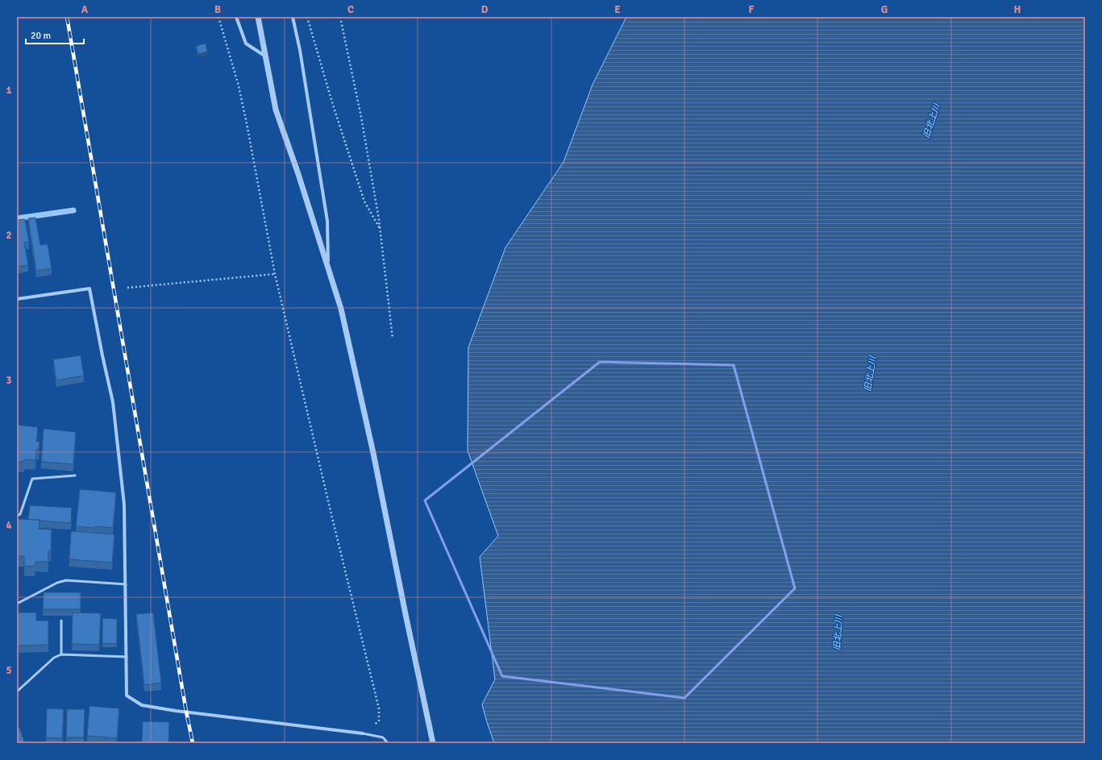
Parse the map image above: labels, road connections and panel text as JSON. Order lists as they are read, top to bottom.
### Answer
{
  "water": ["旧北上川"],
  "scale_bar": "20 m",
  "grid": {
    "columns": [
      "A",
      "B",
      "C",
      "D",
      "E",
      "F",
      "G",
      "H"
    ],
    "rows": [
      "1",
      "2",
      "3",
      "4",
      "5"
    ]
  }
}
